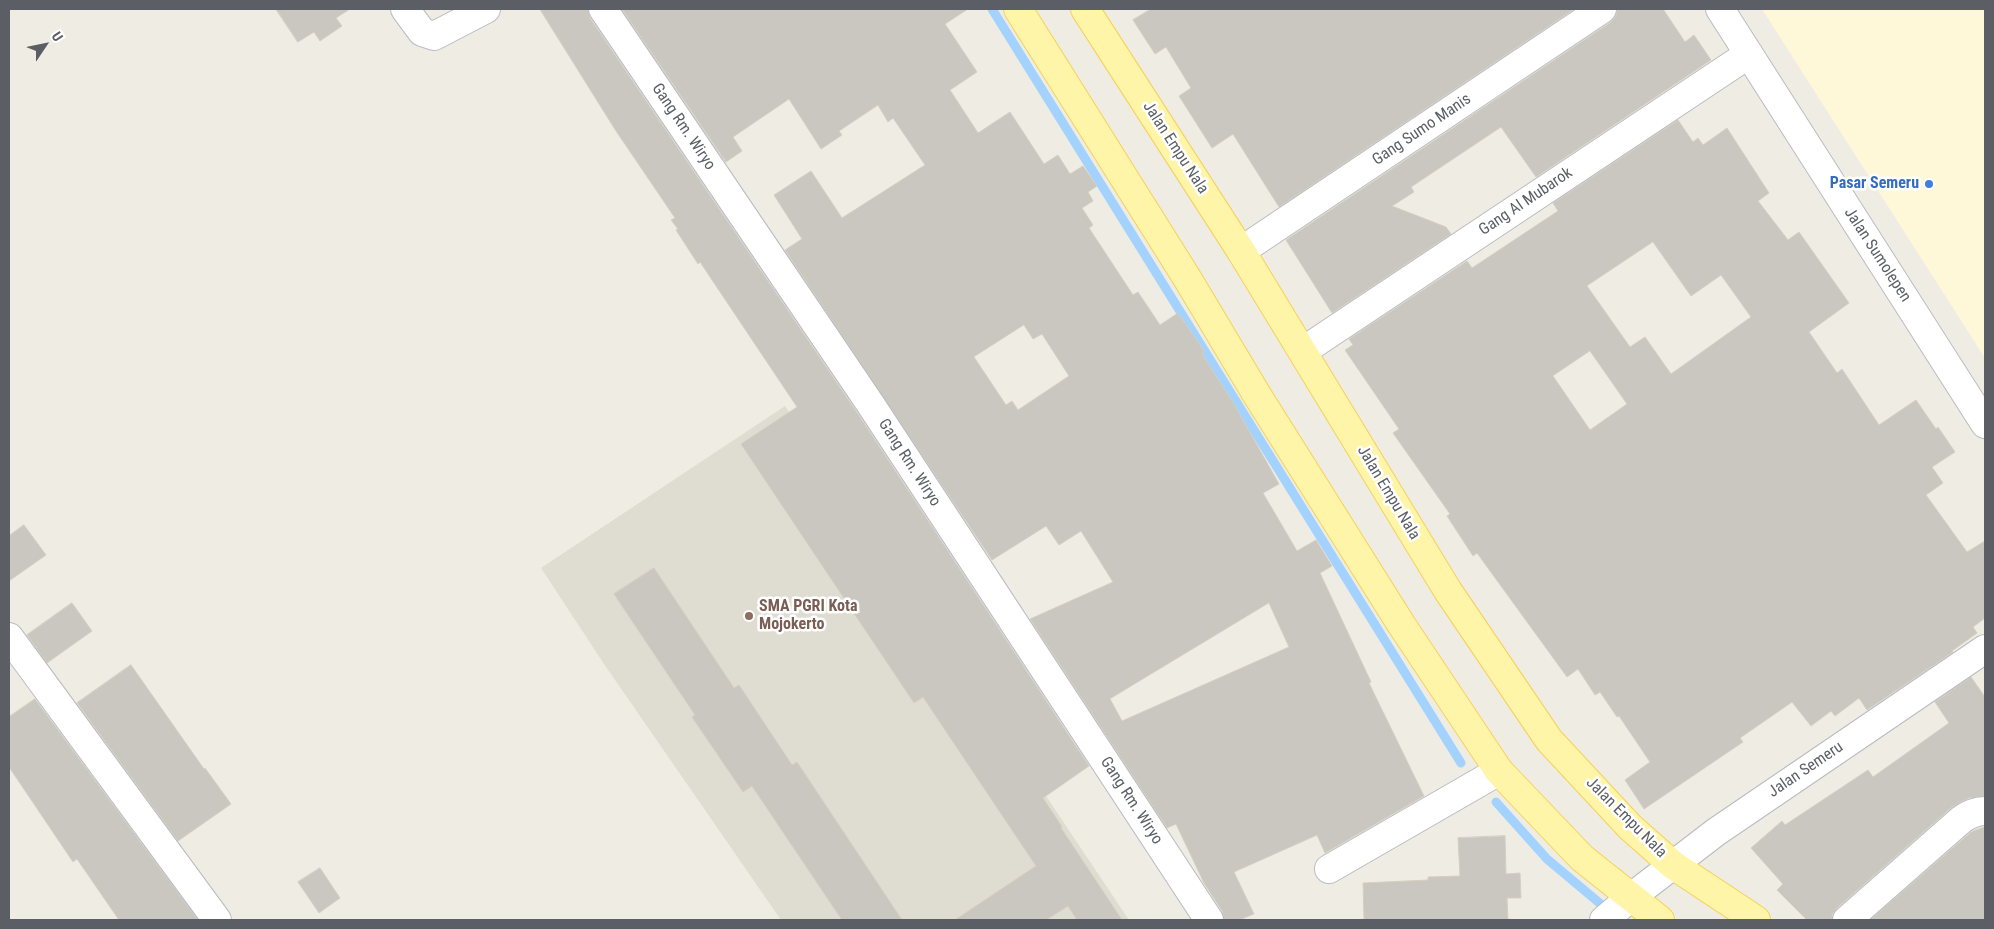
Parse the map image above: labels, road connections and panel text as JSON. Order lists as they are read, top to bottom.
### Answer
{
  "streets": {
    "main road": ["Jalan Empu Nala"],
    "street": [
      "Gang Rm. Wiryo",
      "Gang Sumo Manis",
      "Gang Al Mubarok",
      "Jalan Sumolepen",
      "Jalan Semeru"
    ]
  },
  "crossings": [
    ["Gang Sumo Manis", "Jalan Empu Nala"],
    ["Jalan Empu Nala", "Gang Al Mubarok"],
    ["Jalan Empu Nala", "Jalan Semeru"],
    ["Gang Al Mubarok", "Jalan Sumolepen"]
  ],
  "places": ["Pasar Semeru", "SMA PGRI Kota Mojokerto"],
  "north": "top right"
}
